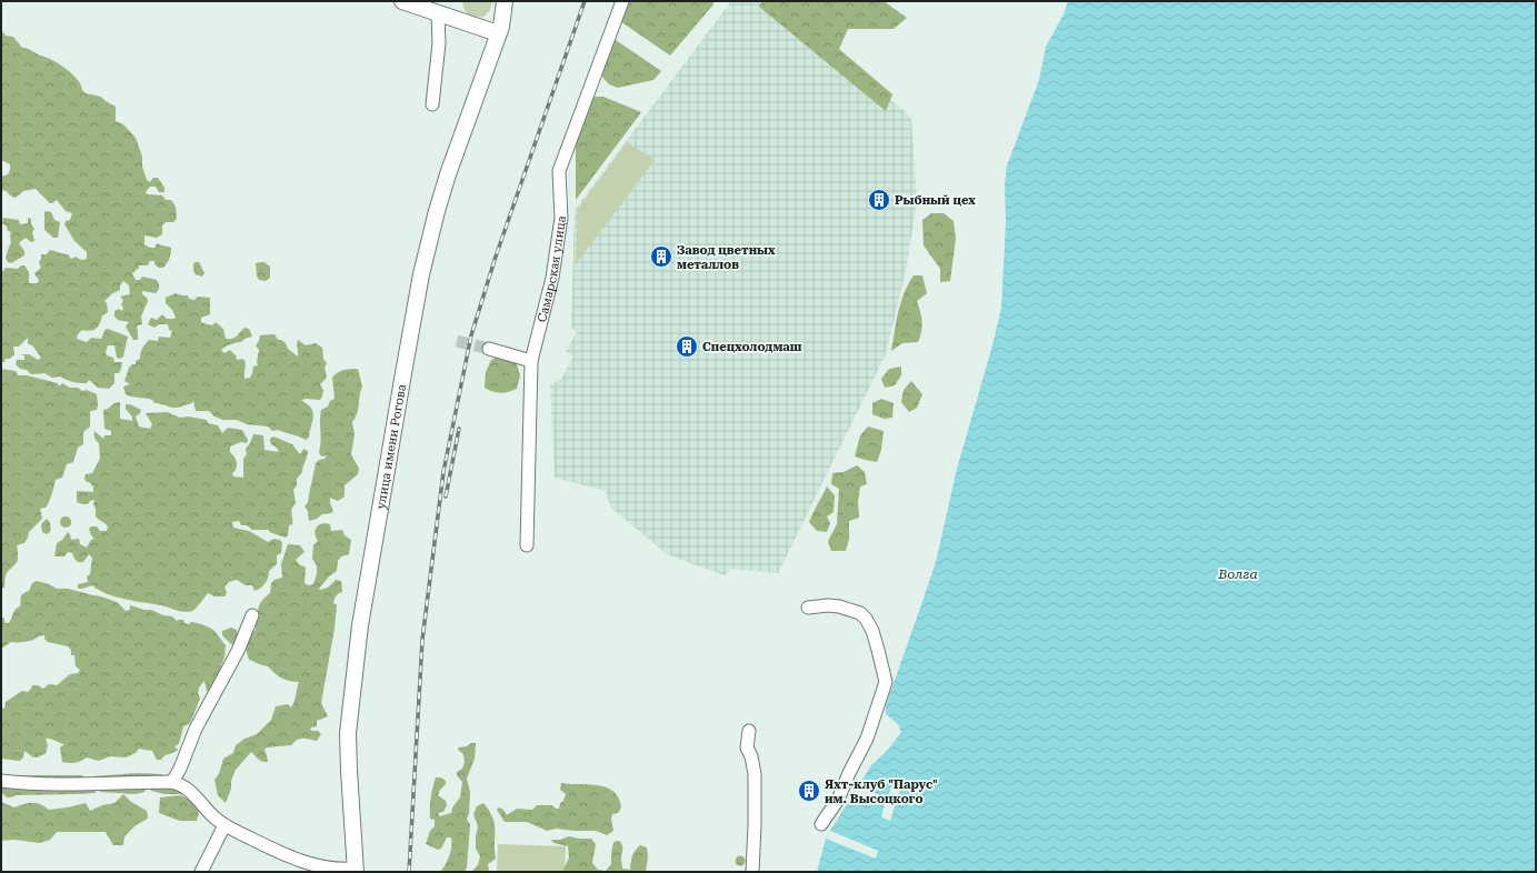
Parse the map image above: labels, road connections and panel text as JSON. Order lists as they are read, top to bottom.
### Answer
{
  "streets": {
    "main road": ["улица имени Рогова"],
    "street": ["Самарская улица"]
  },
  "water": ["Волга"],
  "places": {
    "building": [
      "Рыбный цех",
      "Завод цветных металлов",
      "Спецхолодмаш",
      "Яхт-клуб \"Парус\" им. Высоцкого"
    ]
  }
}
